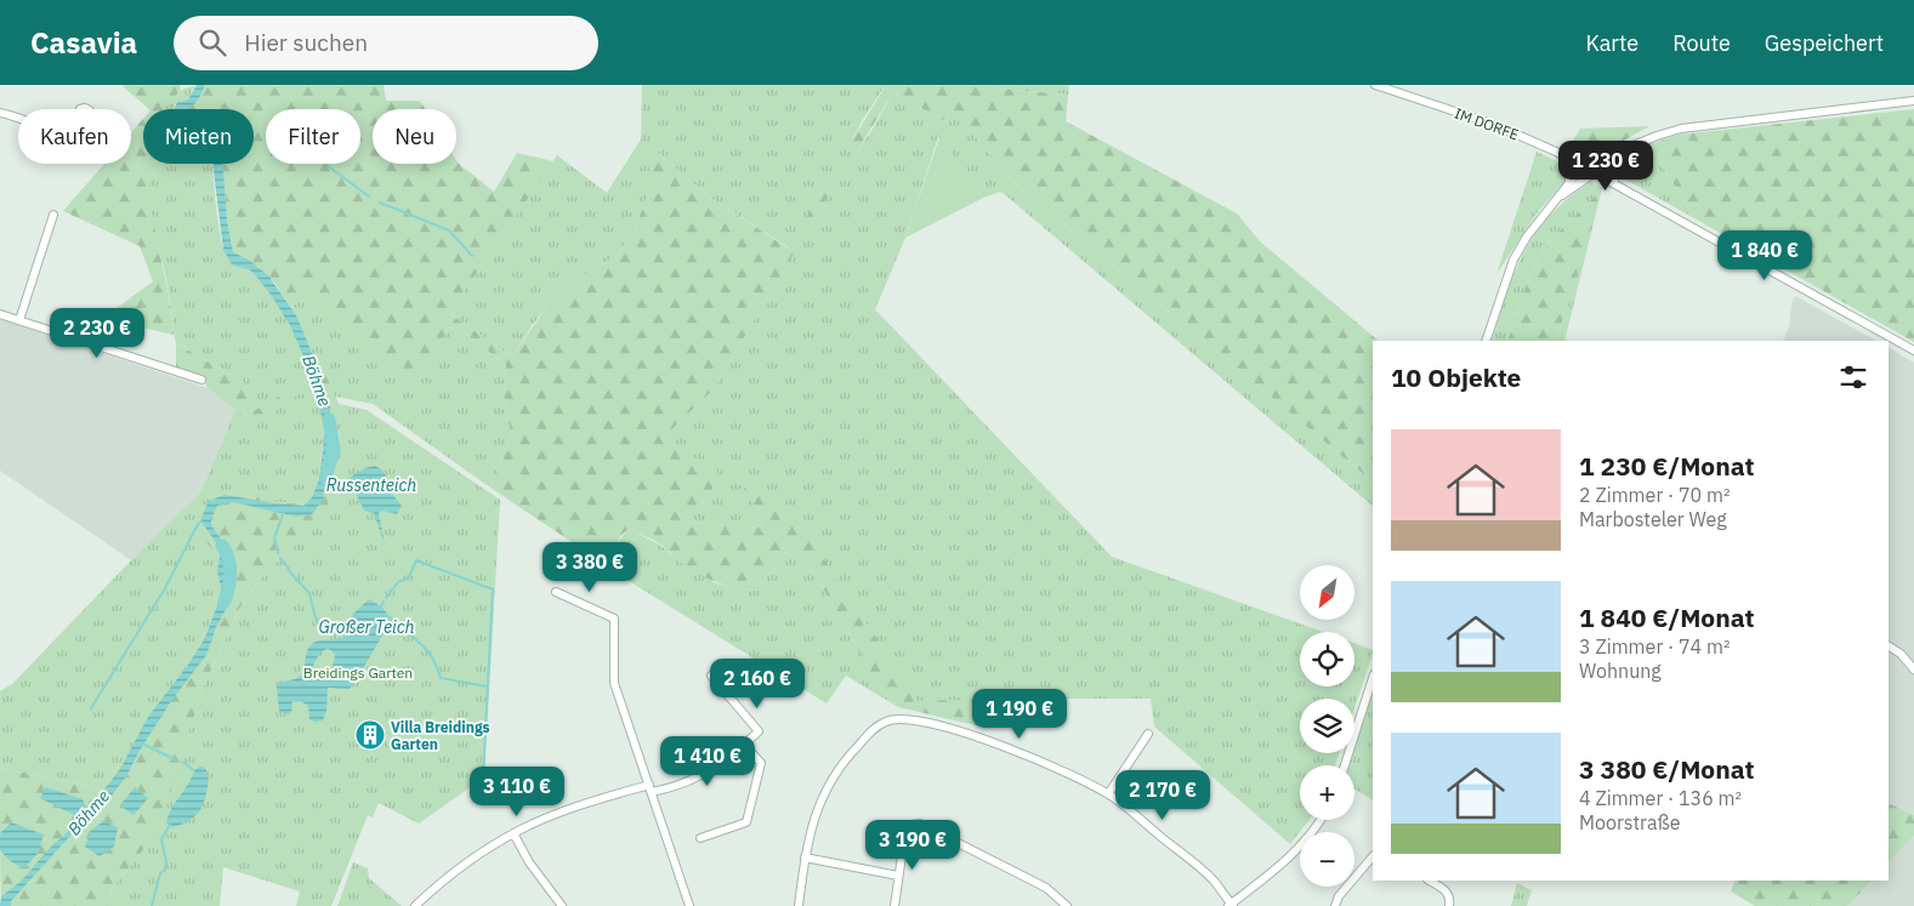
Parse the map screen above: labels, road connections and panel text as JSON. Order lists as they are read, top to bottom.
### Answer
{
  "streets": {
    "street": ["IM DORFE"]
  },
  "water": ["Böhme", "Russenteich", "Großer Teich"],
  "parks": ["Breidings Garten"],
  "places": {
    "building": ["Villa Breidings Garten"]
  },
  "north": "bottom left",
  "page": {
    "header": "Casavia",
    "search": "Hier suchen",
    "nav": ["Karte", "Route", "Gespeichert"],
    "chip": [
      "Kaufen",
      "Mieten",
      "Filter",
      "Neu"
    ],
    "price": [
      "1 230 €",
      "1 840 €",
      "2 230 €",
      "3 380 €",
      "2 160 €",
      "1 190 €",
      "1 410 €",
      "3 110 €",
      "2 170 €",
      "3 190 €"
    ],
    "heading": "10 Objekte",
    "list": [
      {
        "name": "1 230 €/Monat",
        "note": "2 Zimmer · 70 m² · Marbosteler Weg"
      },
      {
        "name": "1 840 €/Monat",
        "note": "3 Zimmer · 74 m² · Wohnung"
      },
      {
        "name": "3 380 €/Monat",
        "note": "4 Zimmer · 136 m² · Moorstraße"
      }
    ],
    "map_buttons": ["+", "−"]
  }
}
